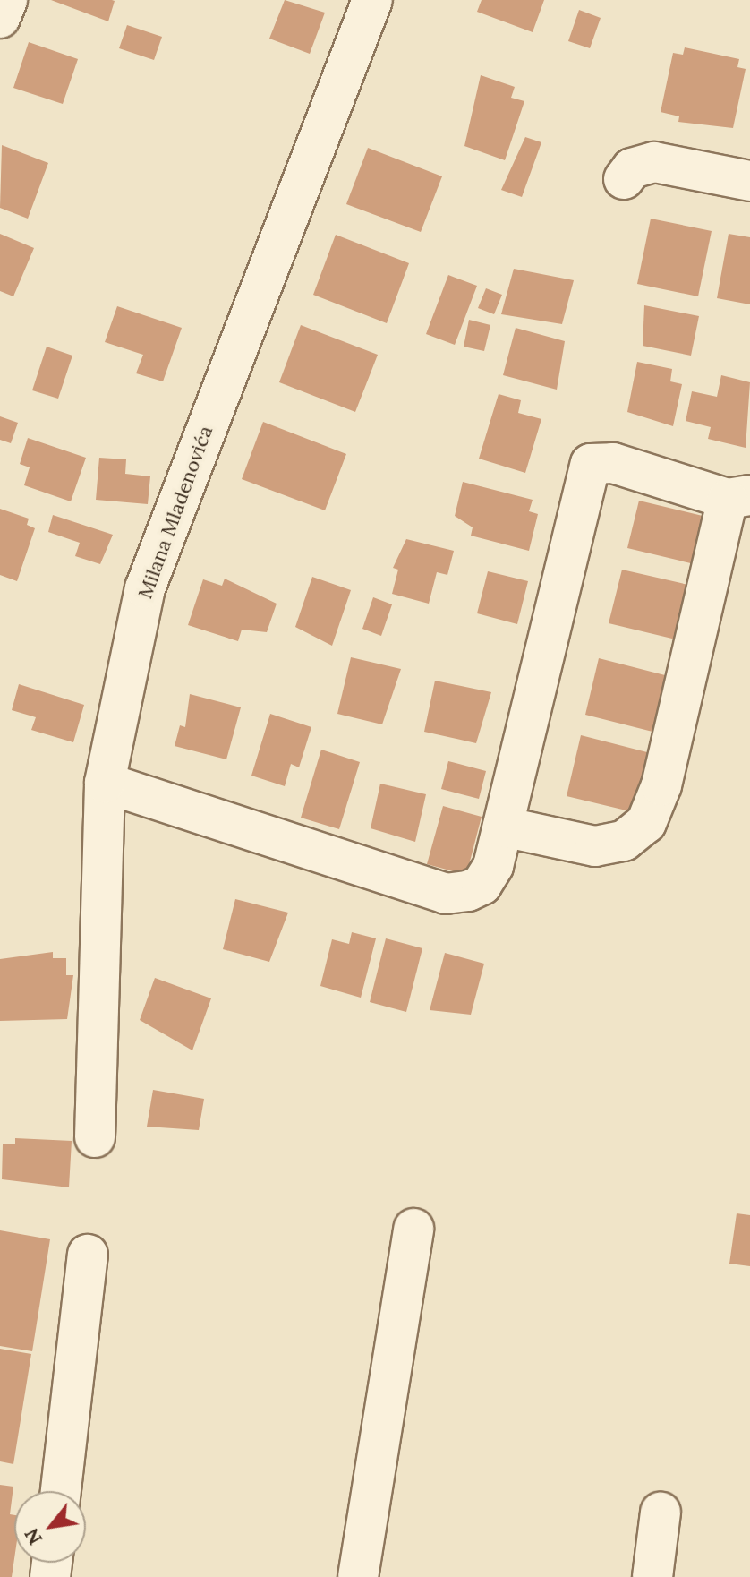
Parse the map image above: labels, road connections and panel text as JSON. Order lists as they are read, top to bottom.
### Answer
{
  "streets": {
    "street": ["Milana Mladenovića"]
  },
  "north": "bottom left"
}
